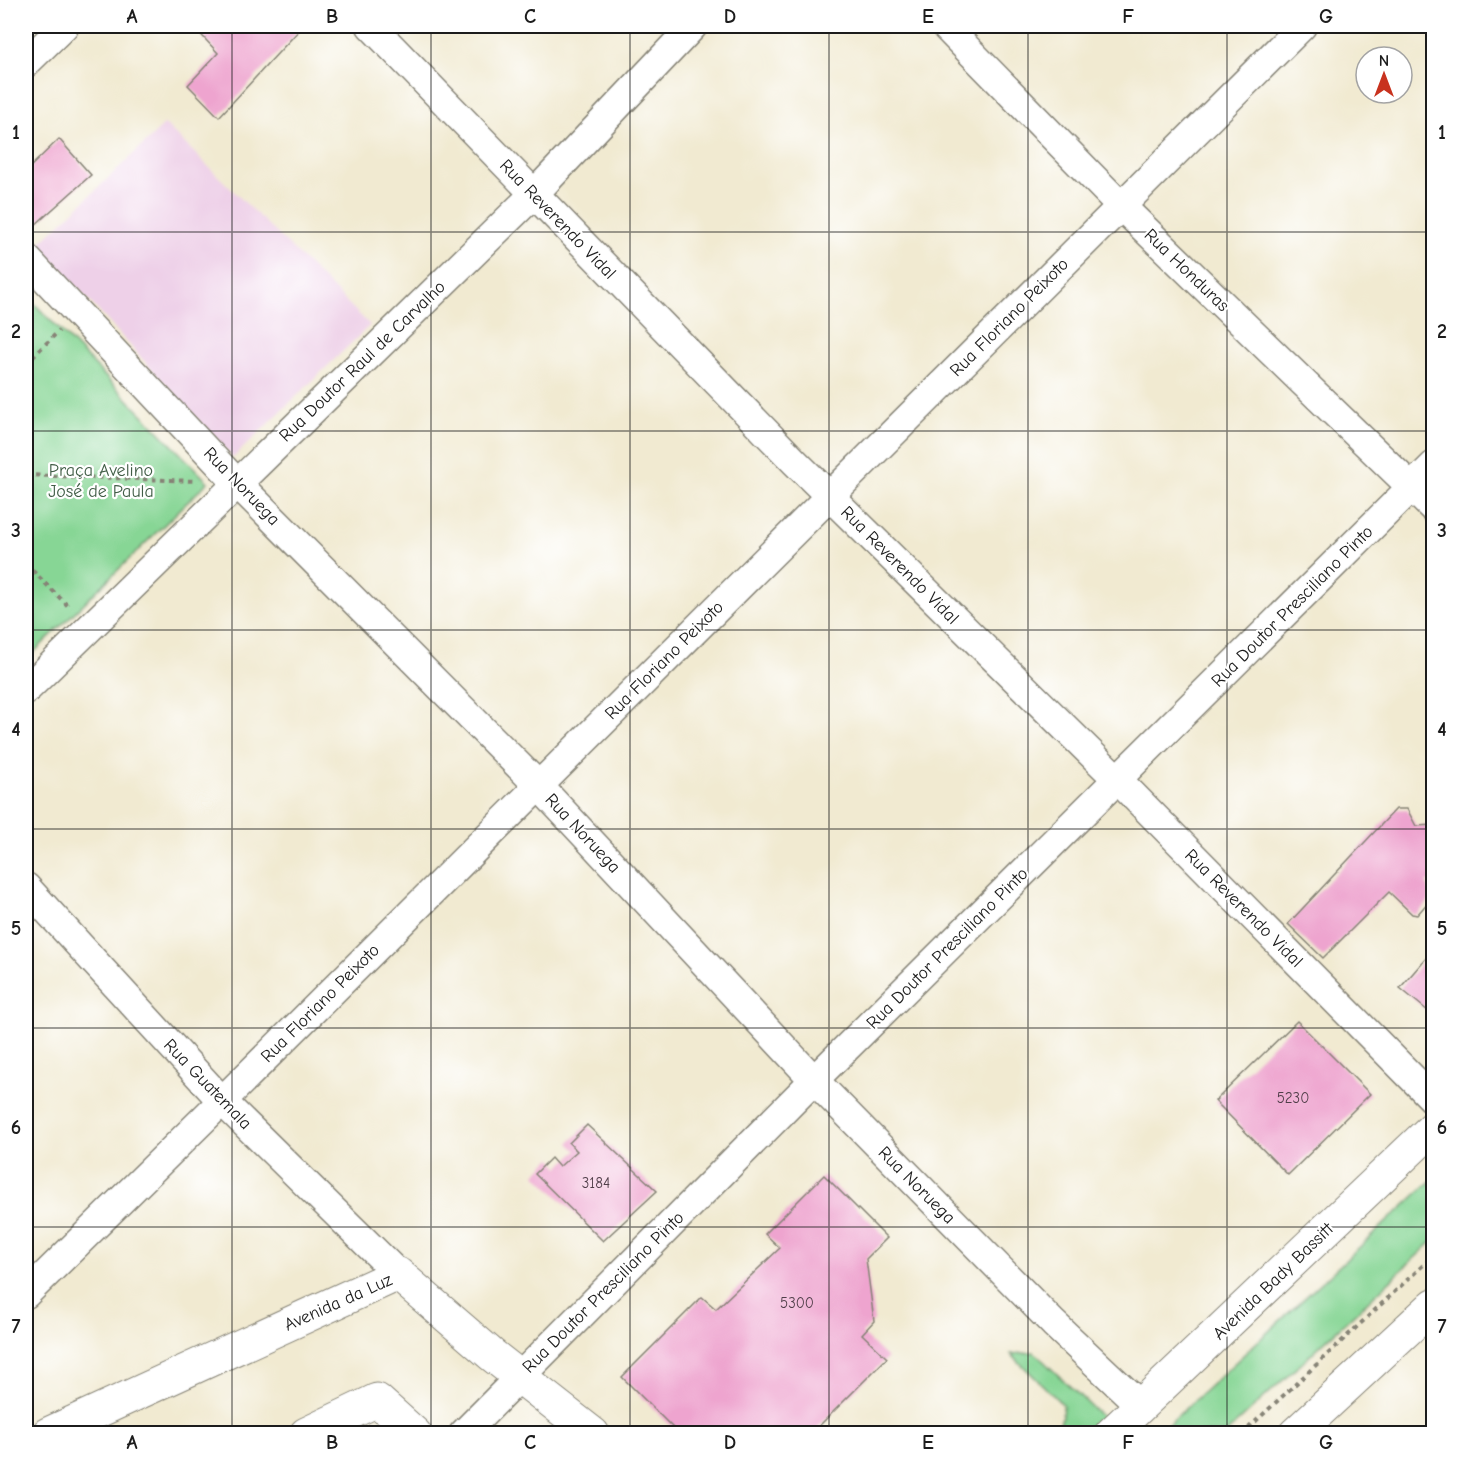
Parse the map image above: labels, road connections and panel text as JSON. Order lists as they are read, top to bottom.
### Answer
{
  "streets": {
    "street": [
      "Rua Reverendo Vidal",
      "Rua Honduras",
      "Rua Floriano Peixoto",
      "Rua Doutor Raul de Carvalho",
      "Rua Noruega",
      "Rua Doutor Presciliano Pinto",
      "Rua Guatemala",
      "Avenida Bady Bassitt",
      "Avenida da Luz"
    ]
  },
  "crossings": [
    ["Rua Reverendo Vidal", "Rua Floriano Peixoto"],
    ["Rua Reverendo Vidal", "Rua Doutor Raul de Carvalho"],
    ["Rua Reverendo Vidal", "Rua Doutor Presciliano Pinto"],
    ["Rua Honduras", "Rua Floriano Peixoto"],
    ["Rua Honduras", "Rua Doutor Presciliano Pinto"],
    ["Rua Floriano Peixoto", "Rua Noruega"],
    ["Rua Floriano Peixoto", "Rua Guatemala"],
    ["Rua Doutor Raul de Carvalho", "Rua Noruega"],
    ["Rua Noruega", "Rua Doutor Presciliano Pinto"],
    ["Rua Noruega", "Avenida Bady Bassitt"],
    ["Rua Doutor Presciliano Pinto", "Avenida da Luz"],
    ["Rua Guatemala", "Avenida da Luz"]
  ],
  "parks": ["Praça Avelino José de Paula"],
  "house_numbers": ["5230", "3184", "5300"],
  "north": "top",
  "grid": {
    "columns": [
      "A",
      "B",
      "C",
      "D",
      "E",
      "F",
      "G"
    ],
    "rows": [
      "1",
      "2",
      "3",
      "4",
      "5",
      "6",
      "7"
    ]
  }
}
